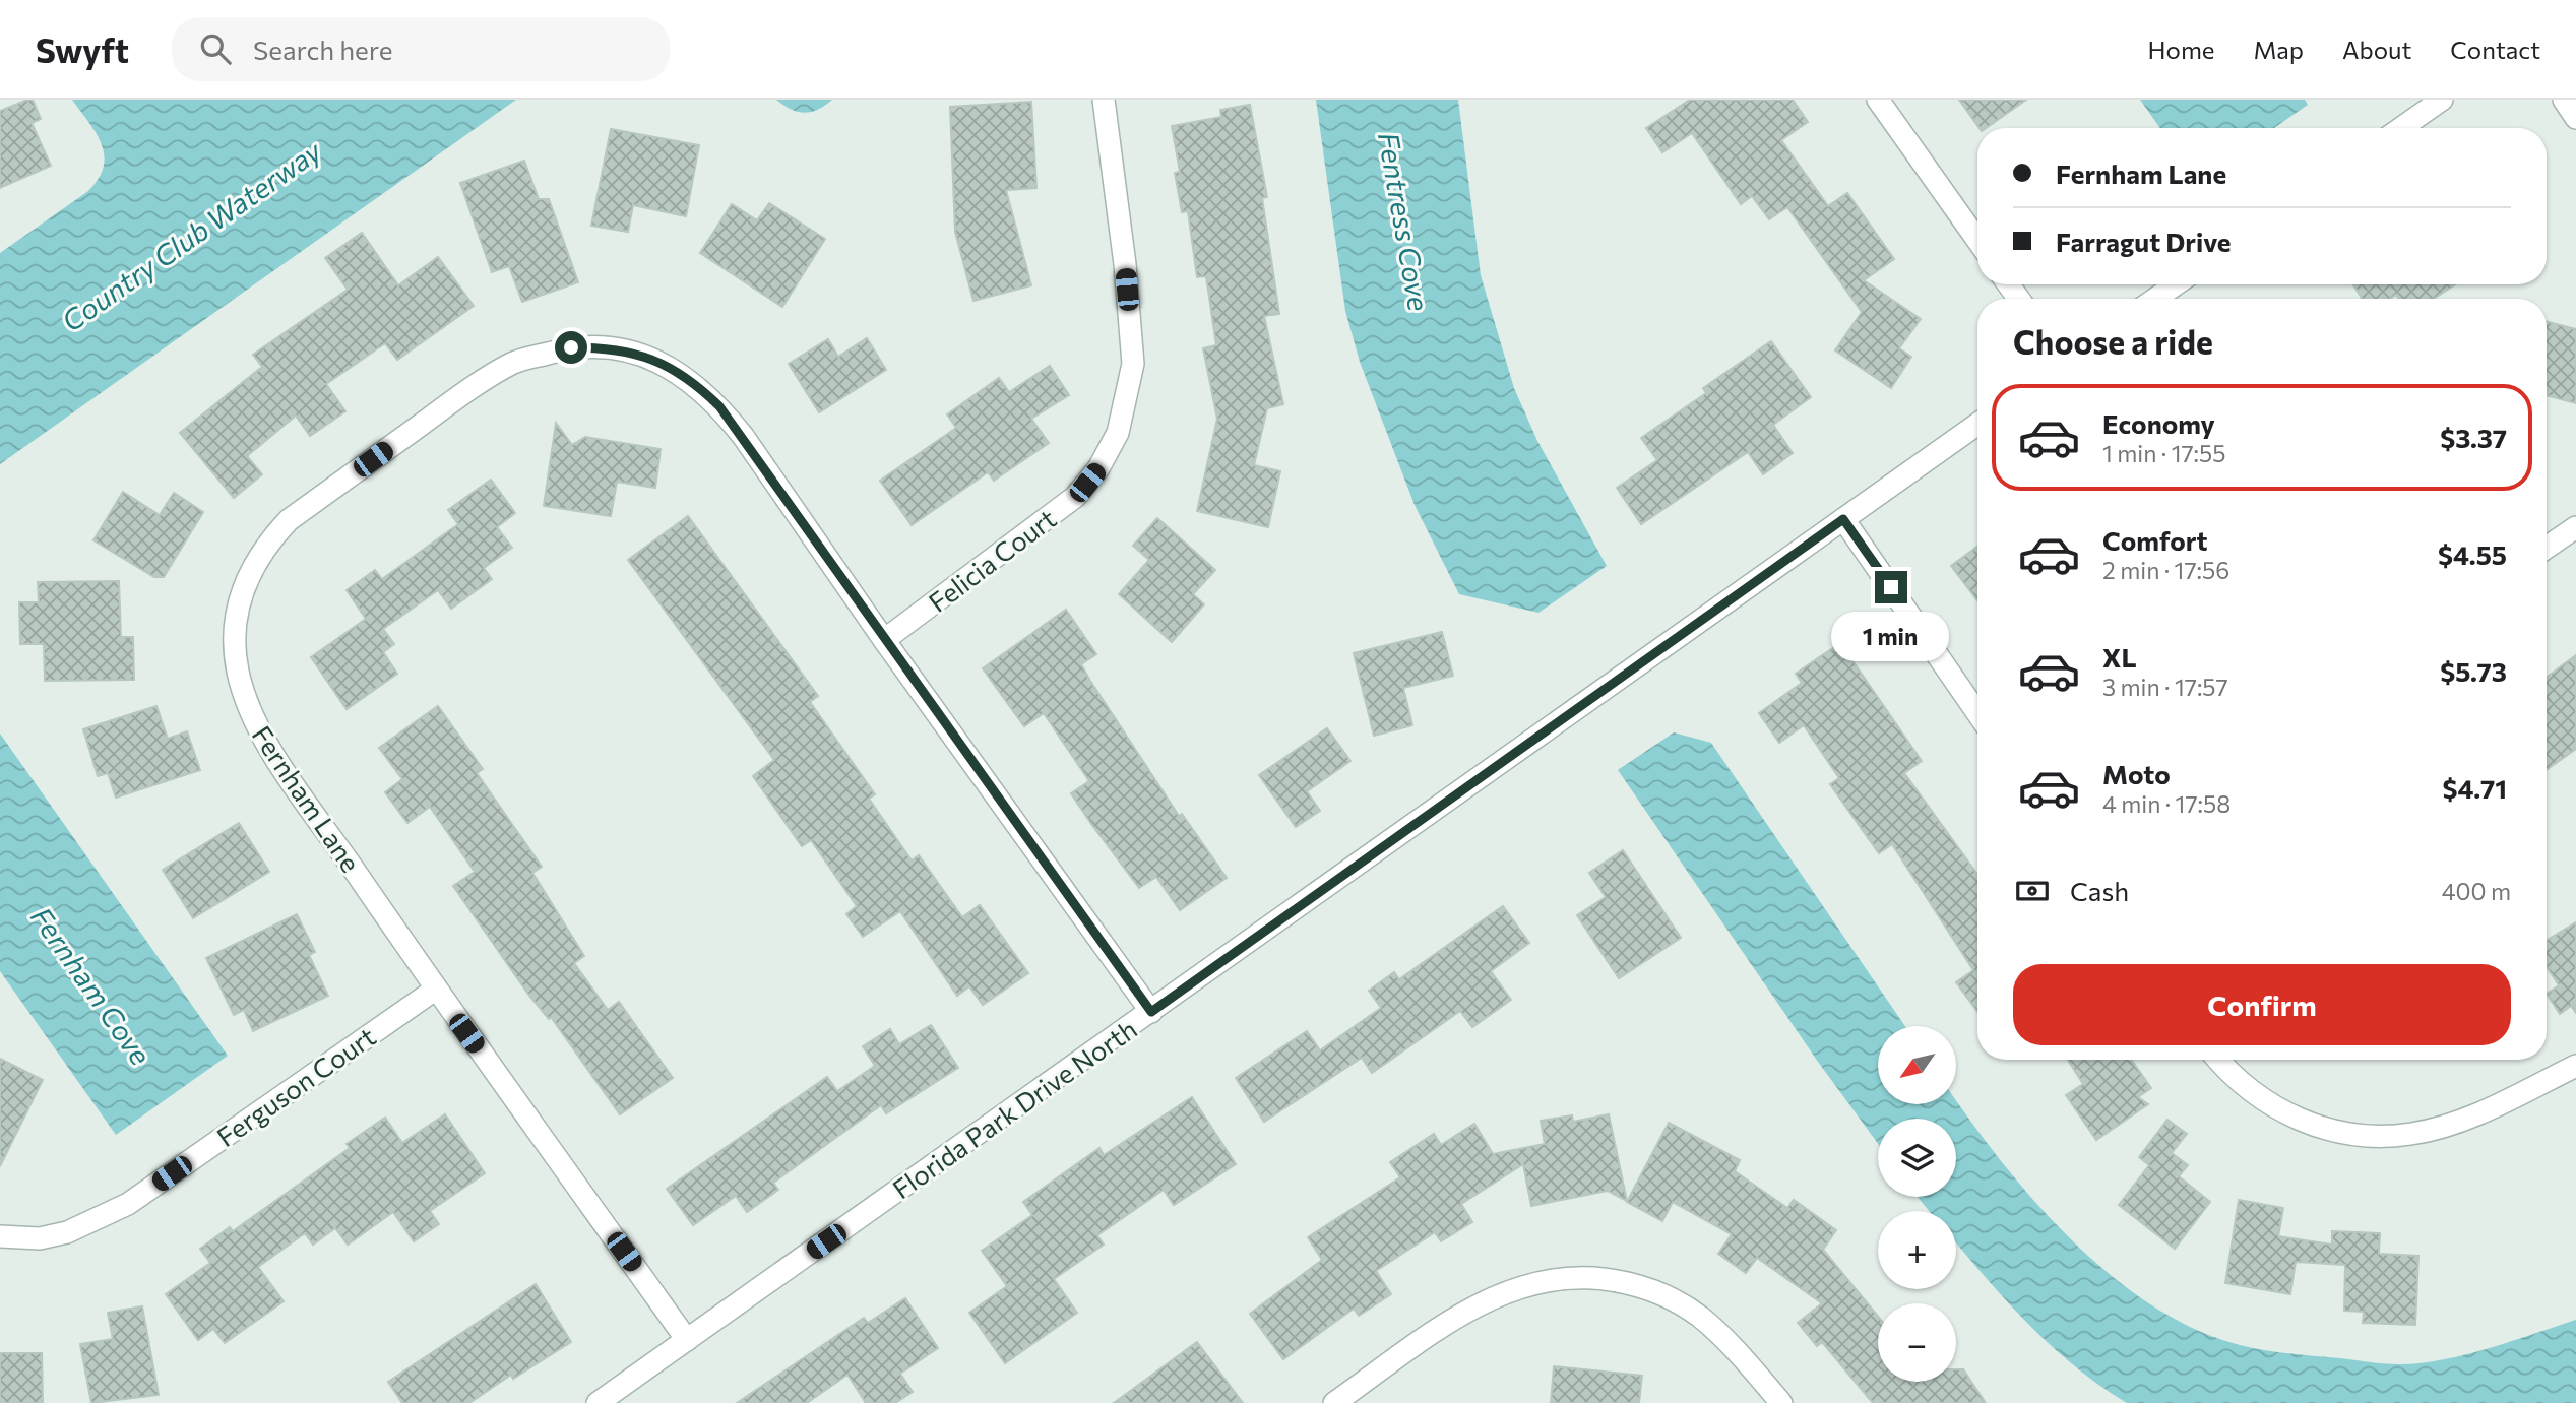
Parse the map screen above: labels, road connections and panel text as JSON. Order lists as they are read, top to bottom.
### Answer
{
  "streets": {
    "street": [
      "Felicia Court",
      "Fernham Lane",
      "Ferguson Court",
      "Florida Park Drive North"
    ]
  },
  "crossings": [
    ["Felicia Court", "Fernham Lane"],
    ["Fernham Lane", "Ferguson Court"],
    ["Fernham Lane", "Florida Park Drive North"]
  ],
  "water": ["Fentress Cove", "Country Club Waterway", "Fernham Cove"],
  "north": "bottom left",
  "page": {
    "header": "Swyft",
    "search": "Search here",
    "nav": [
      "Home",
      "Map",
      "About",
      "Contact"
    ],
    "banner": ["Fernham Lane", "Farragut Drive"],
    "heading": "Choose a ride",
    "list": [
      {
        "name": "Economy",
        "note": "1 min · 17:55",
        "value": "$3.37"
      },
      {
        "name": "Comfort",
        "note": "2 min · 17:56",
        "value": "$4.55"
      },
      {
        "name": "XL",
        "note": "3 min · 17:57",
        "value": "$5.73"
      },
      {
        "name": "Moto",
        "note": "4 min · 17:58",
        "value": "$4.71"
      }
    ],
    "bubble": "1 min",
    "pay": ["Cash", "400 m"],
    "buttons": "Confirm",
    "map_buttons": ["+", "−"]
  }
}
